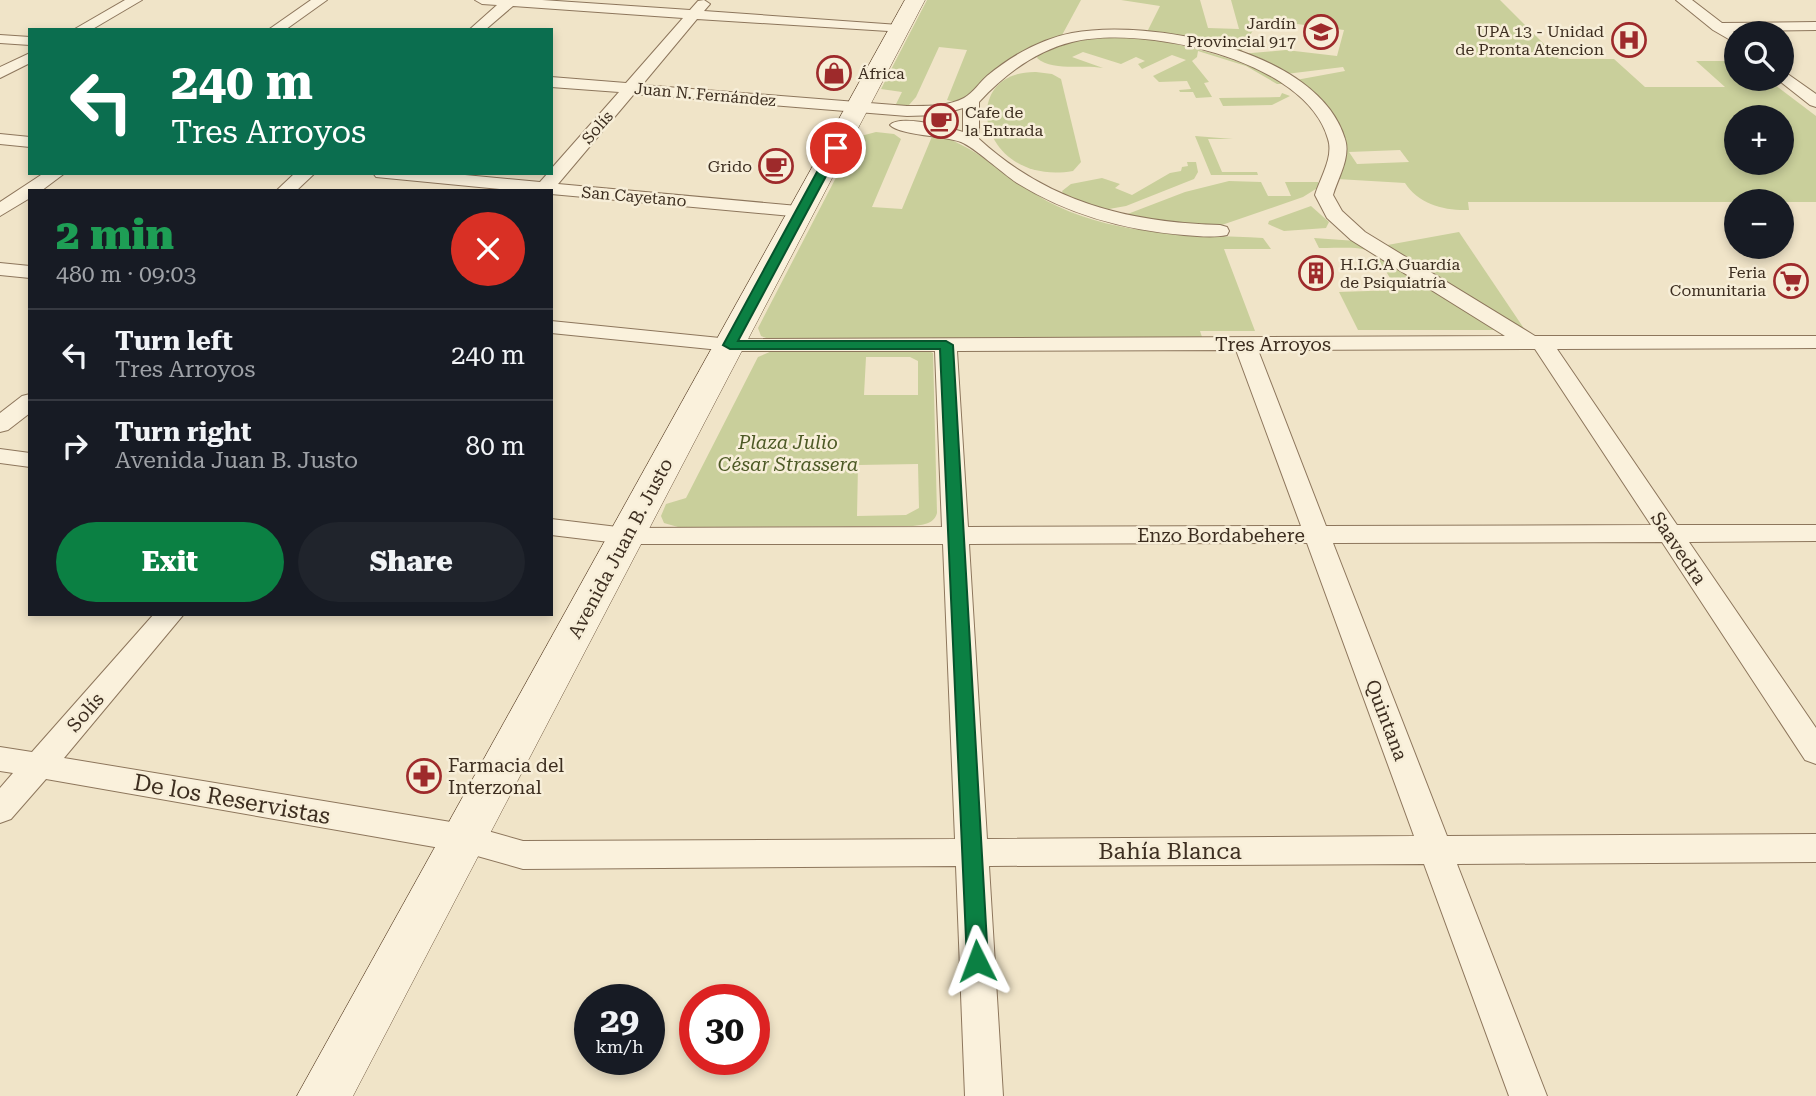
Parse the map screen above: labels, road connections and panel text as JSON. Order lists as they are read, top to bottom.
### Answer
{
  "streets": {
    "main road": ["Avenida Juan B. Justo"],
    "street": [
      "Juan N. Fernández",
      "Solís",
      "San Cayetano",
      "Tres Arroyos",
      "Enzo Bordabehere",
      "Saavedra",
      "Quintana",
      "De los Reservistas",
      "Bahía Blanca"
    ]
  },
  "crossings": [
    ["Juan N. Fernández", "Solís"],
    ["Juan N. Fernández", "Avenida Juan B. Justo"],
    ["Solís", "San Cayetano"],
    ["Solís", "De los Reservistas"],
    ["San Cayetano", "Avenida Juan B. Justo"],
    ["Tres Arroyos", "Avenida Juan B. Justo"],
    ["Tres Arroyos", "Saavedra"],
    ["Tres Arroyos", "Quintana"],
    ["Enzo Bordabehere", "Avenida Juan B. Justo"],
    ["Enzo Bordabehere", "Saavedra"],
    ["Enzo Bordabehere", "Quintana"],
    ["Avenida Juan B. Justo", "De los Reservistas"],
    ["Avenida Juan B. Justo", "Bahía Blanca"],
    ["Quintana", "Bahía Blanca"],
    ["De los Reservistas", "Bahía Blanca"]
  ],
  "parks": ["Plaza Julio César Strassera"],
  "places": {
    "school or university": ["Jardín Provincial 917"],
    "hospital": ["UPA 13 - Unidad de Pronta Atencion"],
    "shop": ["África"],
    "cafe": ["Cafe de la Entrada", "Grido"],
    "building": ["H.I.G.A Guardía de Psiquiatría"],
    "supermarket": ["Feria Comunitaria"],
    "pharmacy": ["Farmacia del Interzonal"]
  },
  "page": {
    "map_buttons": ["+", "−"],
    "turn": ["240 m", "Tres Arroyos"],
    "heading": ["2 min", "480 m · 09:03"],
    "list": [
      {
        "name": "Turn left",
        "note": "Tres Arroyos",
        "value": "240 m"
      },
      {
        "name": "Turn right",
        "note": "Avenida Juan B. Justo",
        "value": "80 m"
      }
    ],
    "buttons": ["Exit", "Share"],
    "speed": "29 km/h",
    "limit": "30"
  }
}
